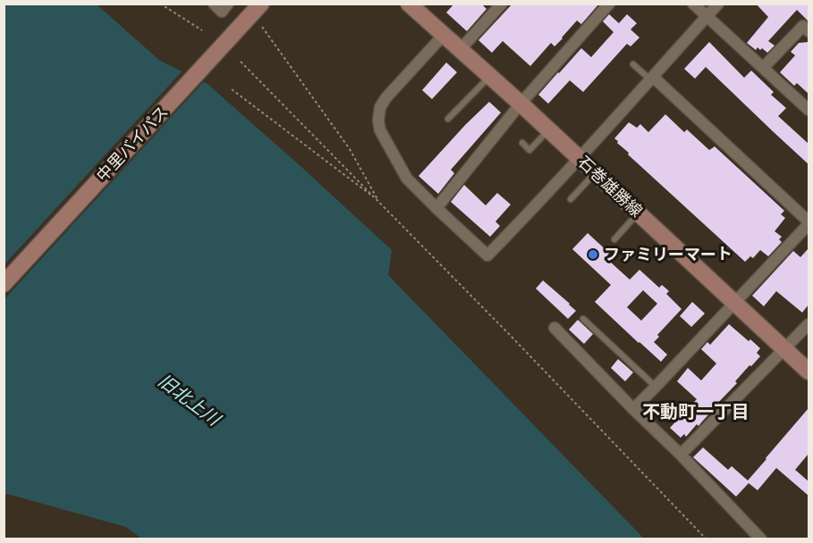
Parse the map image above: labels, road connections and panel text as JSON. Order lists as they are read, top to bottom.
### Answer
{
  "streets": {
    "main road": ["中里バイパス", "石巻雄勝線"]
  },
  "districts": ["不動町一丁目"],
  "water": ["旧北上川"],
  "places": ["ファミリーマート"]
}
